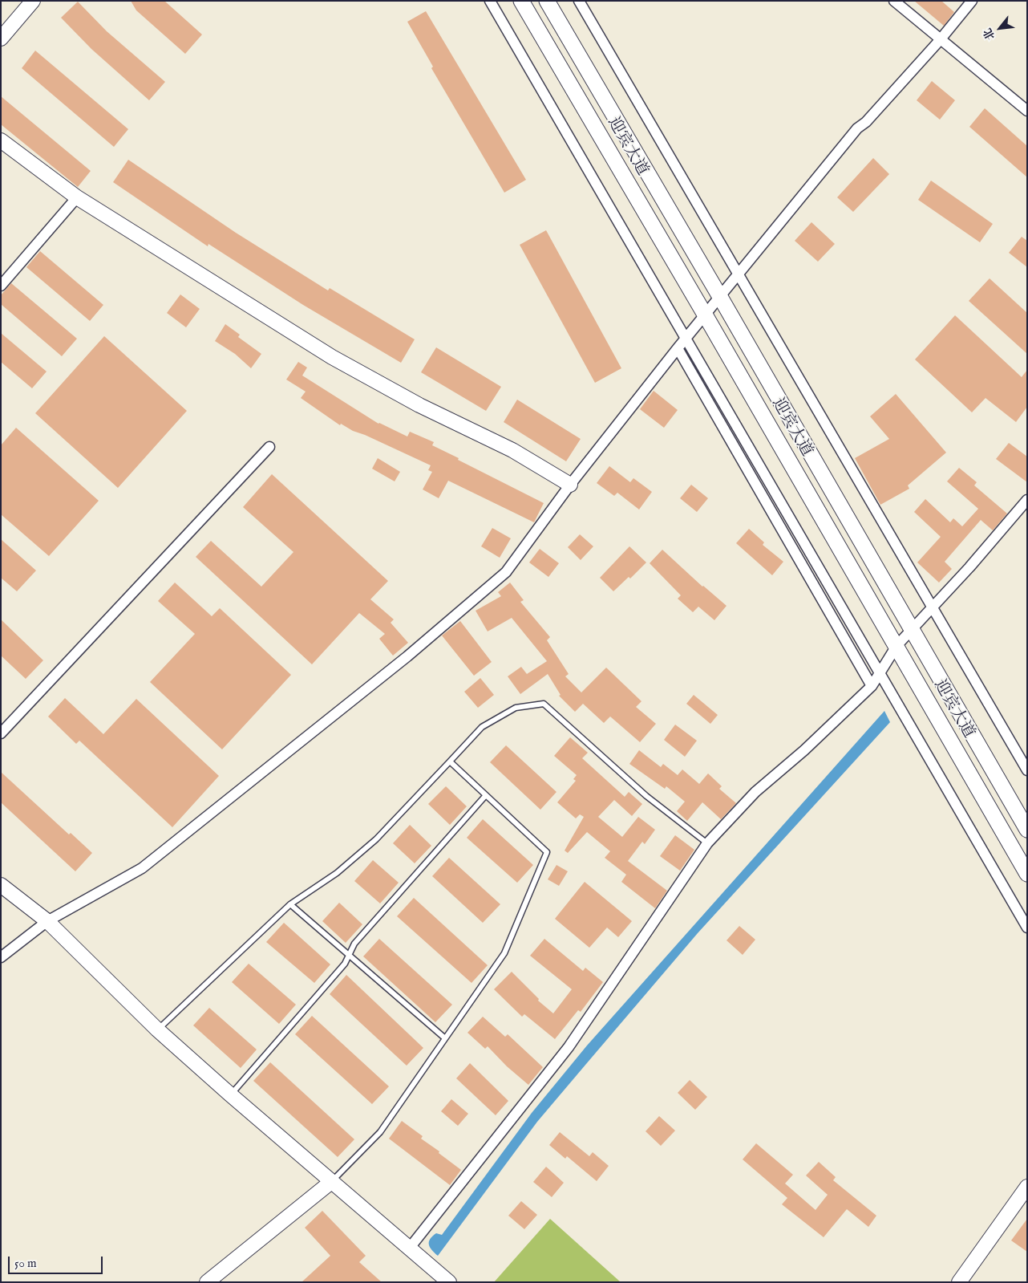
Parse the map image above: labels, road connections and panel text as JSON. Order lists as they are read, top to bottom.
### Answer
{
  "streets": {
    "main road": ["迎宾大道"]
  },
  "scale_bar": "50 m",
  "north": "bottom left"
}
